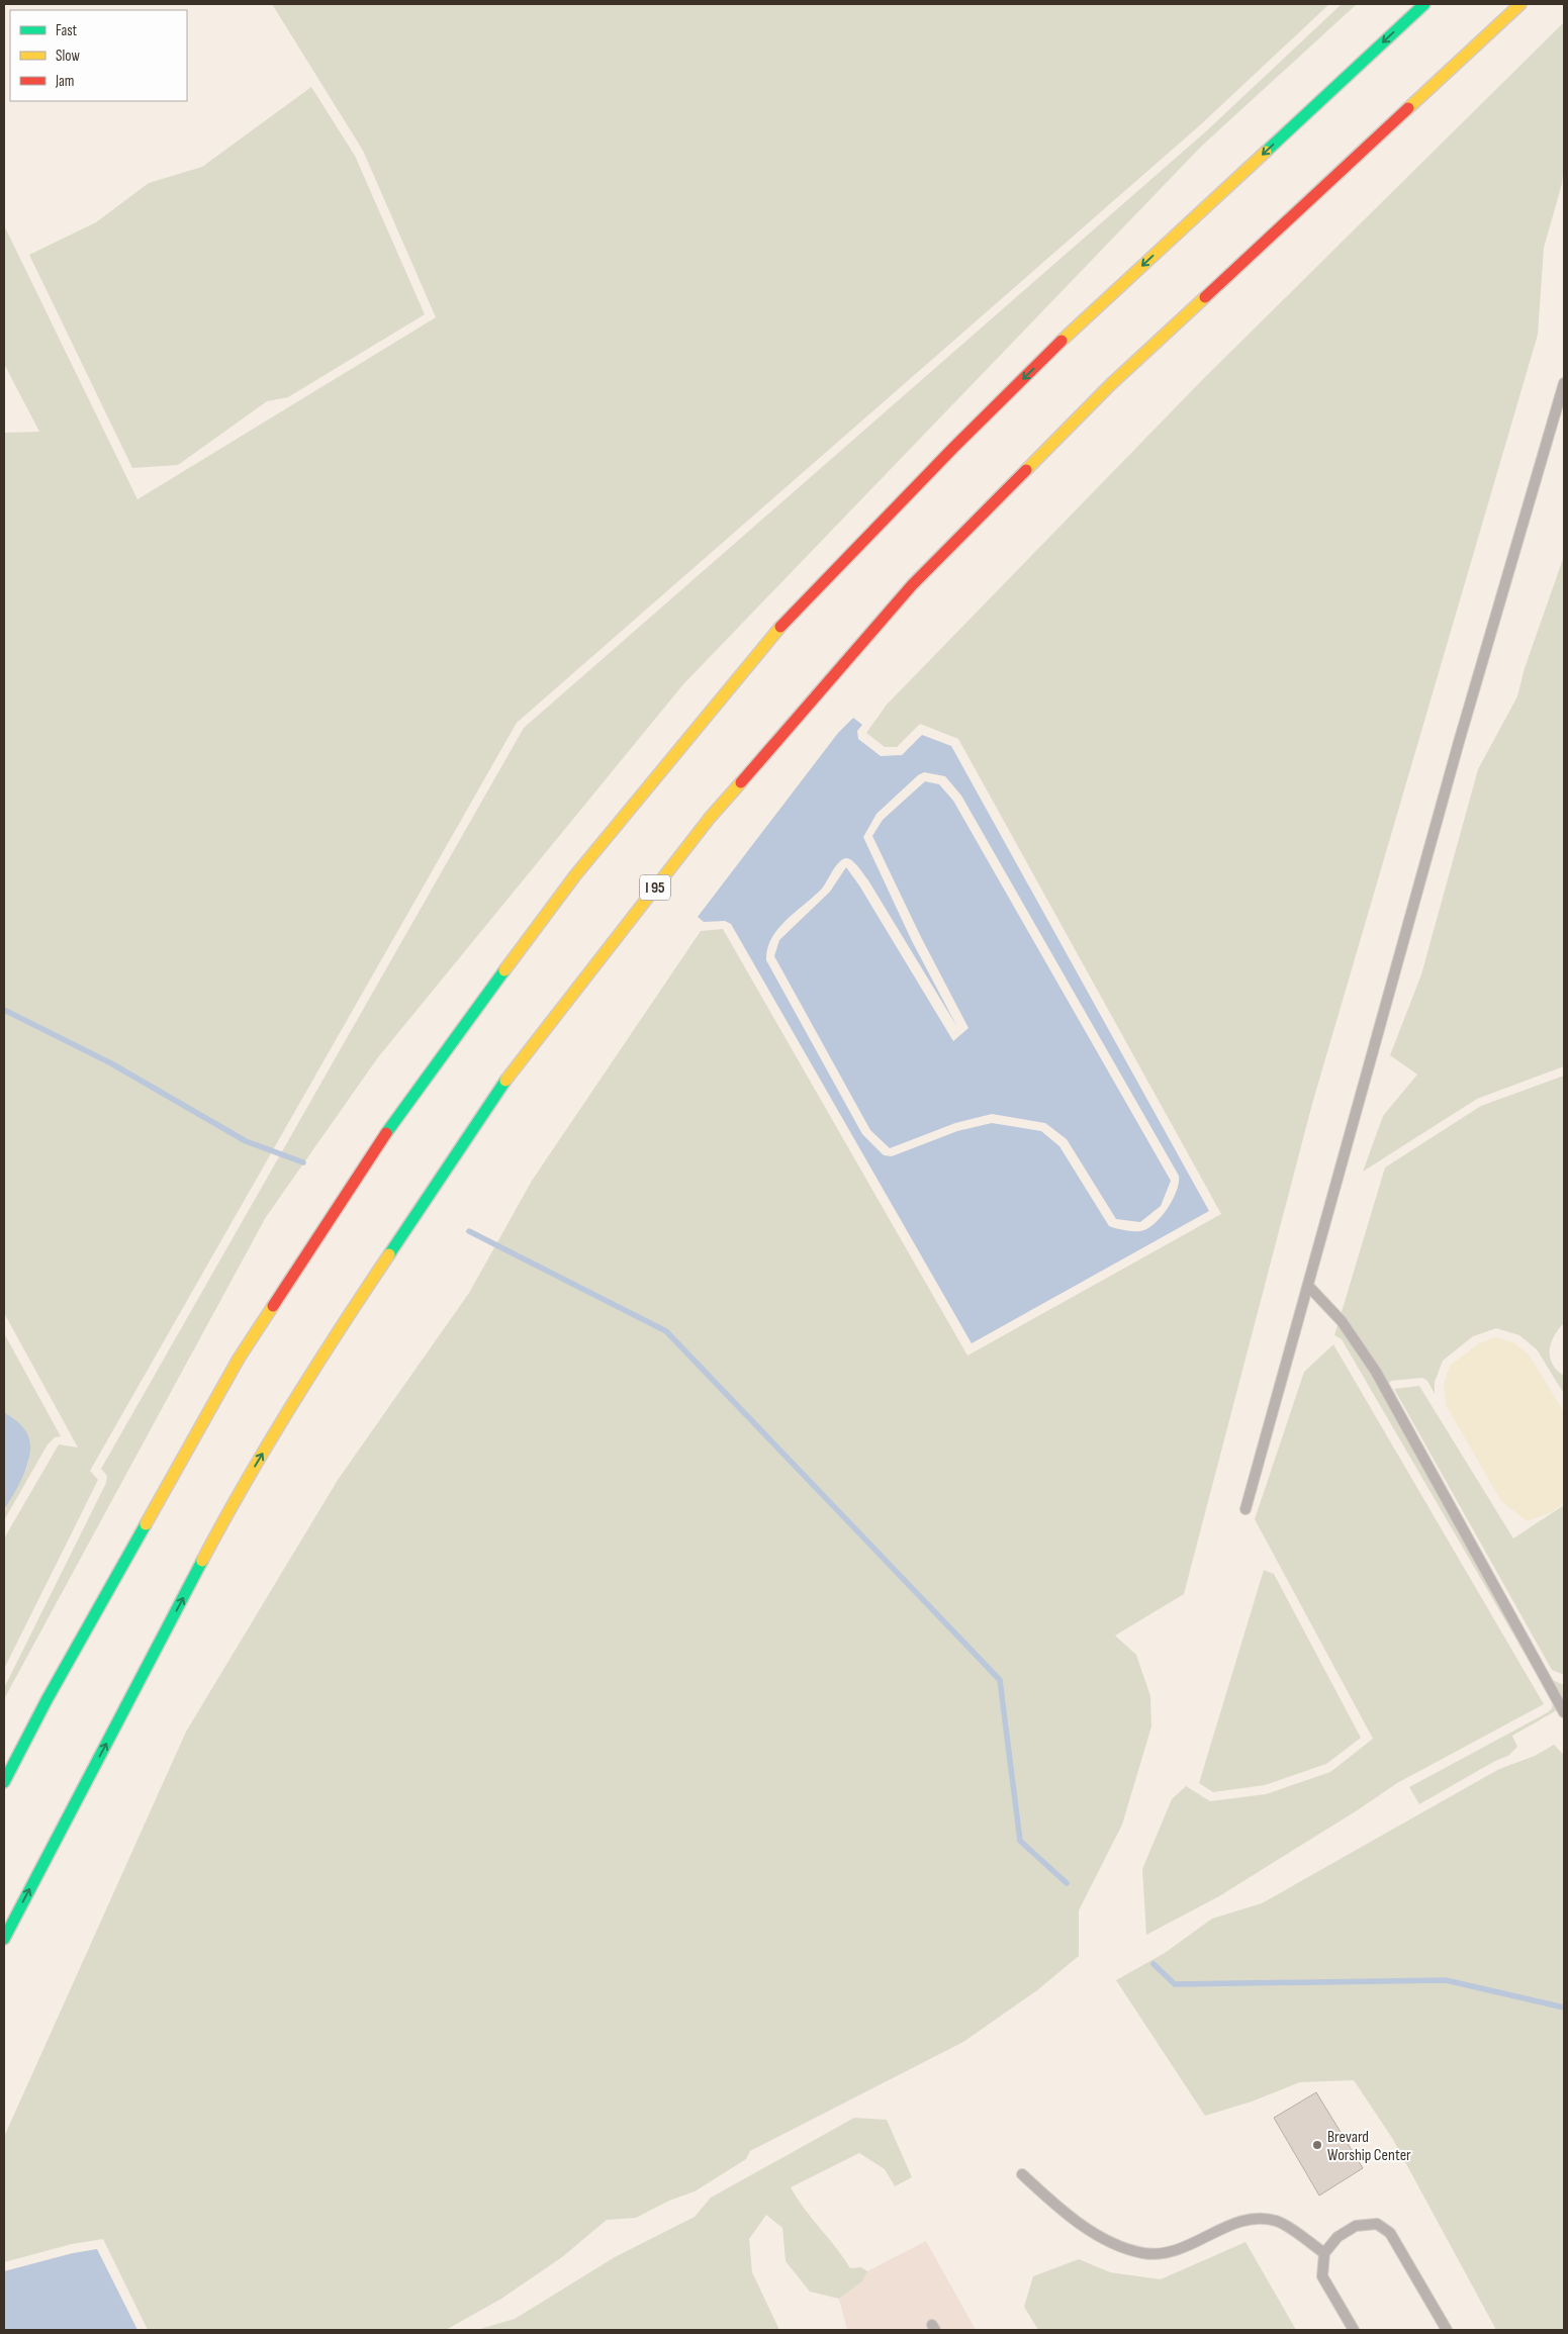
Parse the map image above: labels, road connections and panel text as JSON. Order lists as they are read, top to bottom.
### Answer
{
  "streets": {
    "highway": ["I 95"]
  },
  "places": ["Brevard Worship Center"],
  "legend": ["Fast", "Slow", "Jam"]
}
